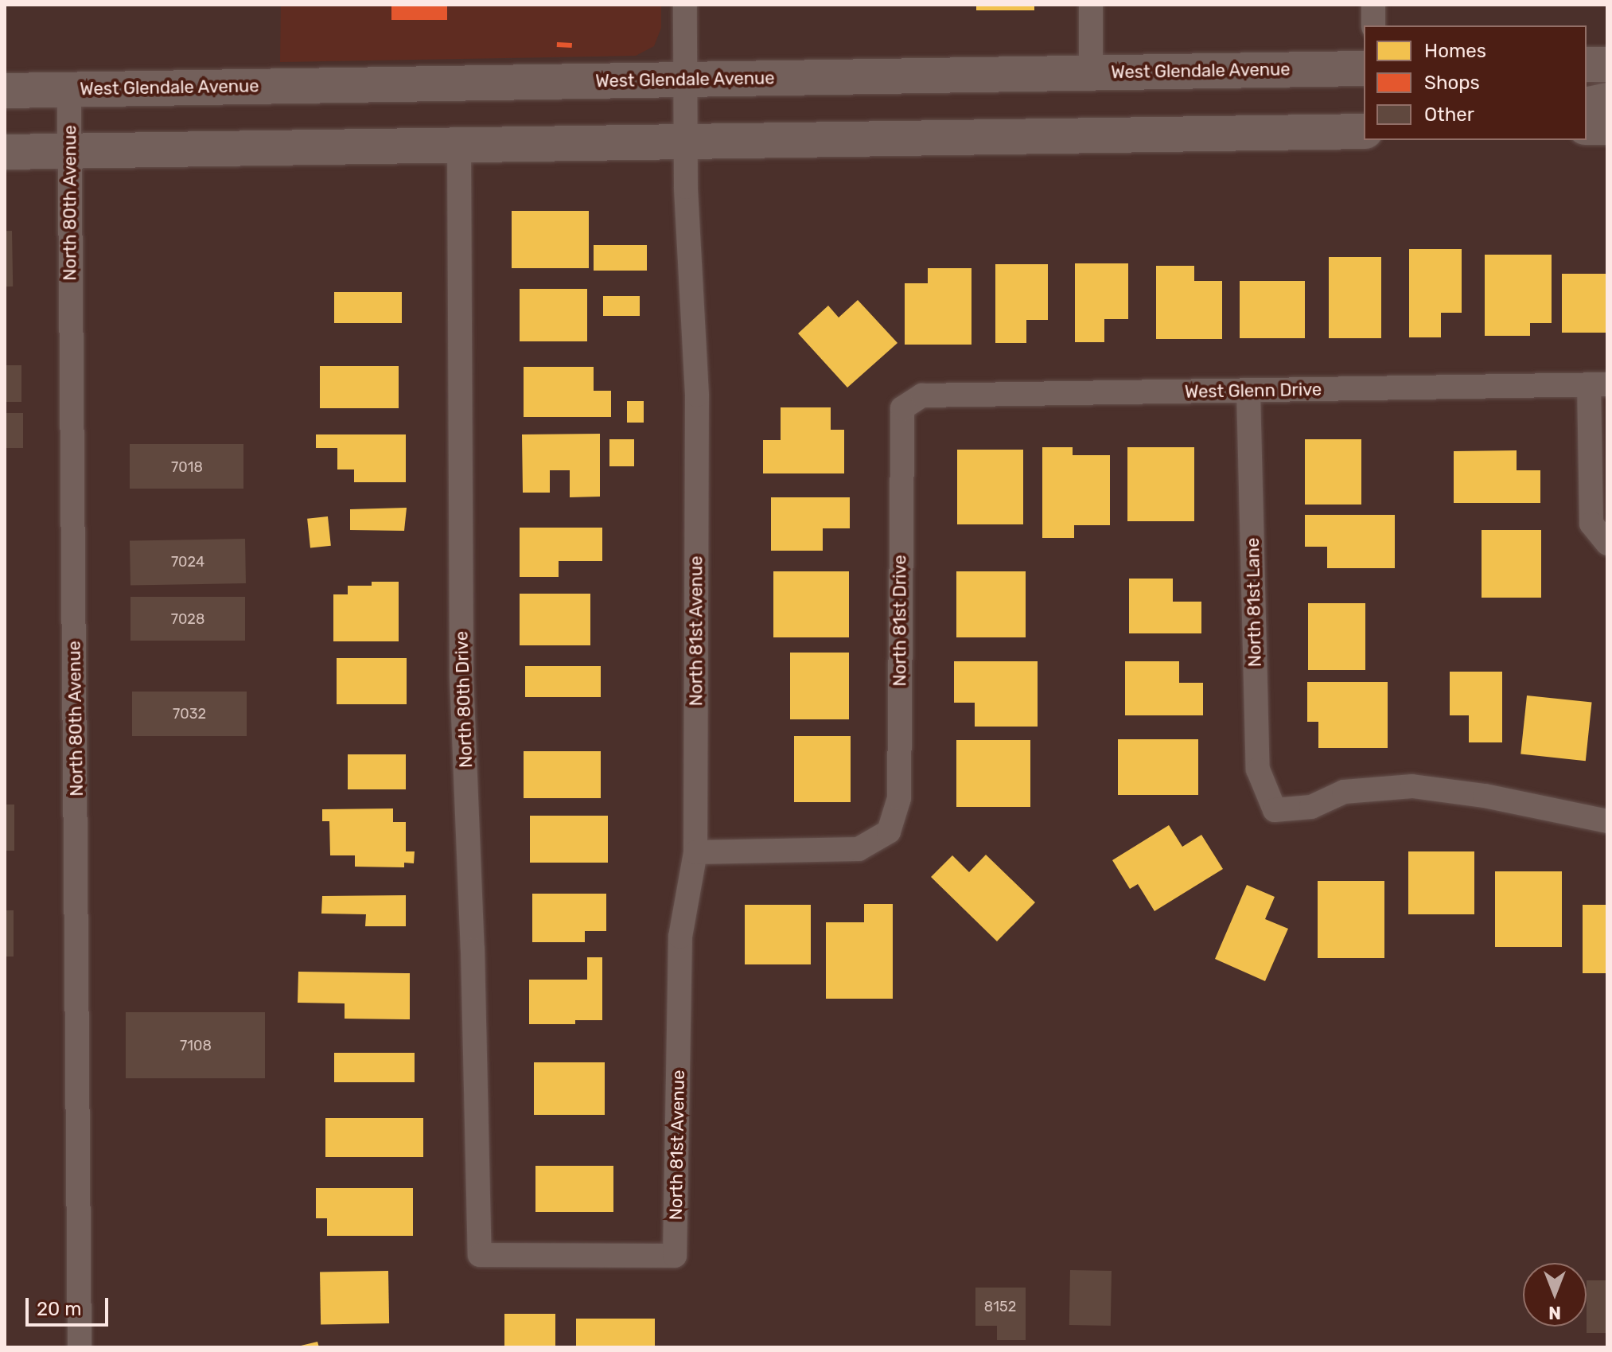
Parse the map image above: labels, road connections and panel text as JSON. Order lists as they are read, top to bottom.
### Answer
{
  "streets": {
    "main road": ["West Glendale Avenue"],
    "street": [
      "North 80th Avenue",
      "West Glenn Drive",
      "North 81st Lane",
      "North 81st Drive",
      "North 81st Avenue",
      "North 80th Drive"
    ]
  },
  "crossings": [
    ["West Glendale Avenue", "North 80th Avenue"],
    ["West Glendale Avenue", "North 81st Avenue"],
    ["West Glenn Drive", "North 81st Lane"],
    ["West Glenn Drive", "North 81st Drive"],
    ["North 81st Drive", "North 81st Avenue"],
    ["North 81st Avenue", "North 80th Drive"]
  ],
  "house_numbers": [
    "7018",
    "7024",
    "7028",
    "7032",
    "7108",
    "8152"
  ],
  "legend": ["Homes", "Shops", "Other"],
  "scale_bar": "20 m",
  "north": "bottom"
}
